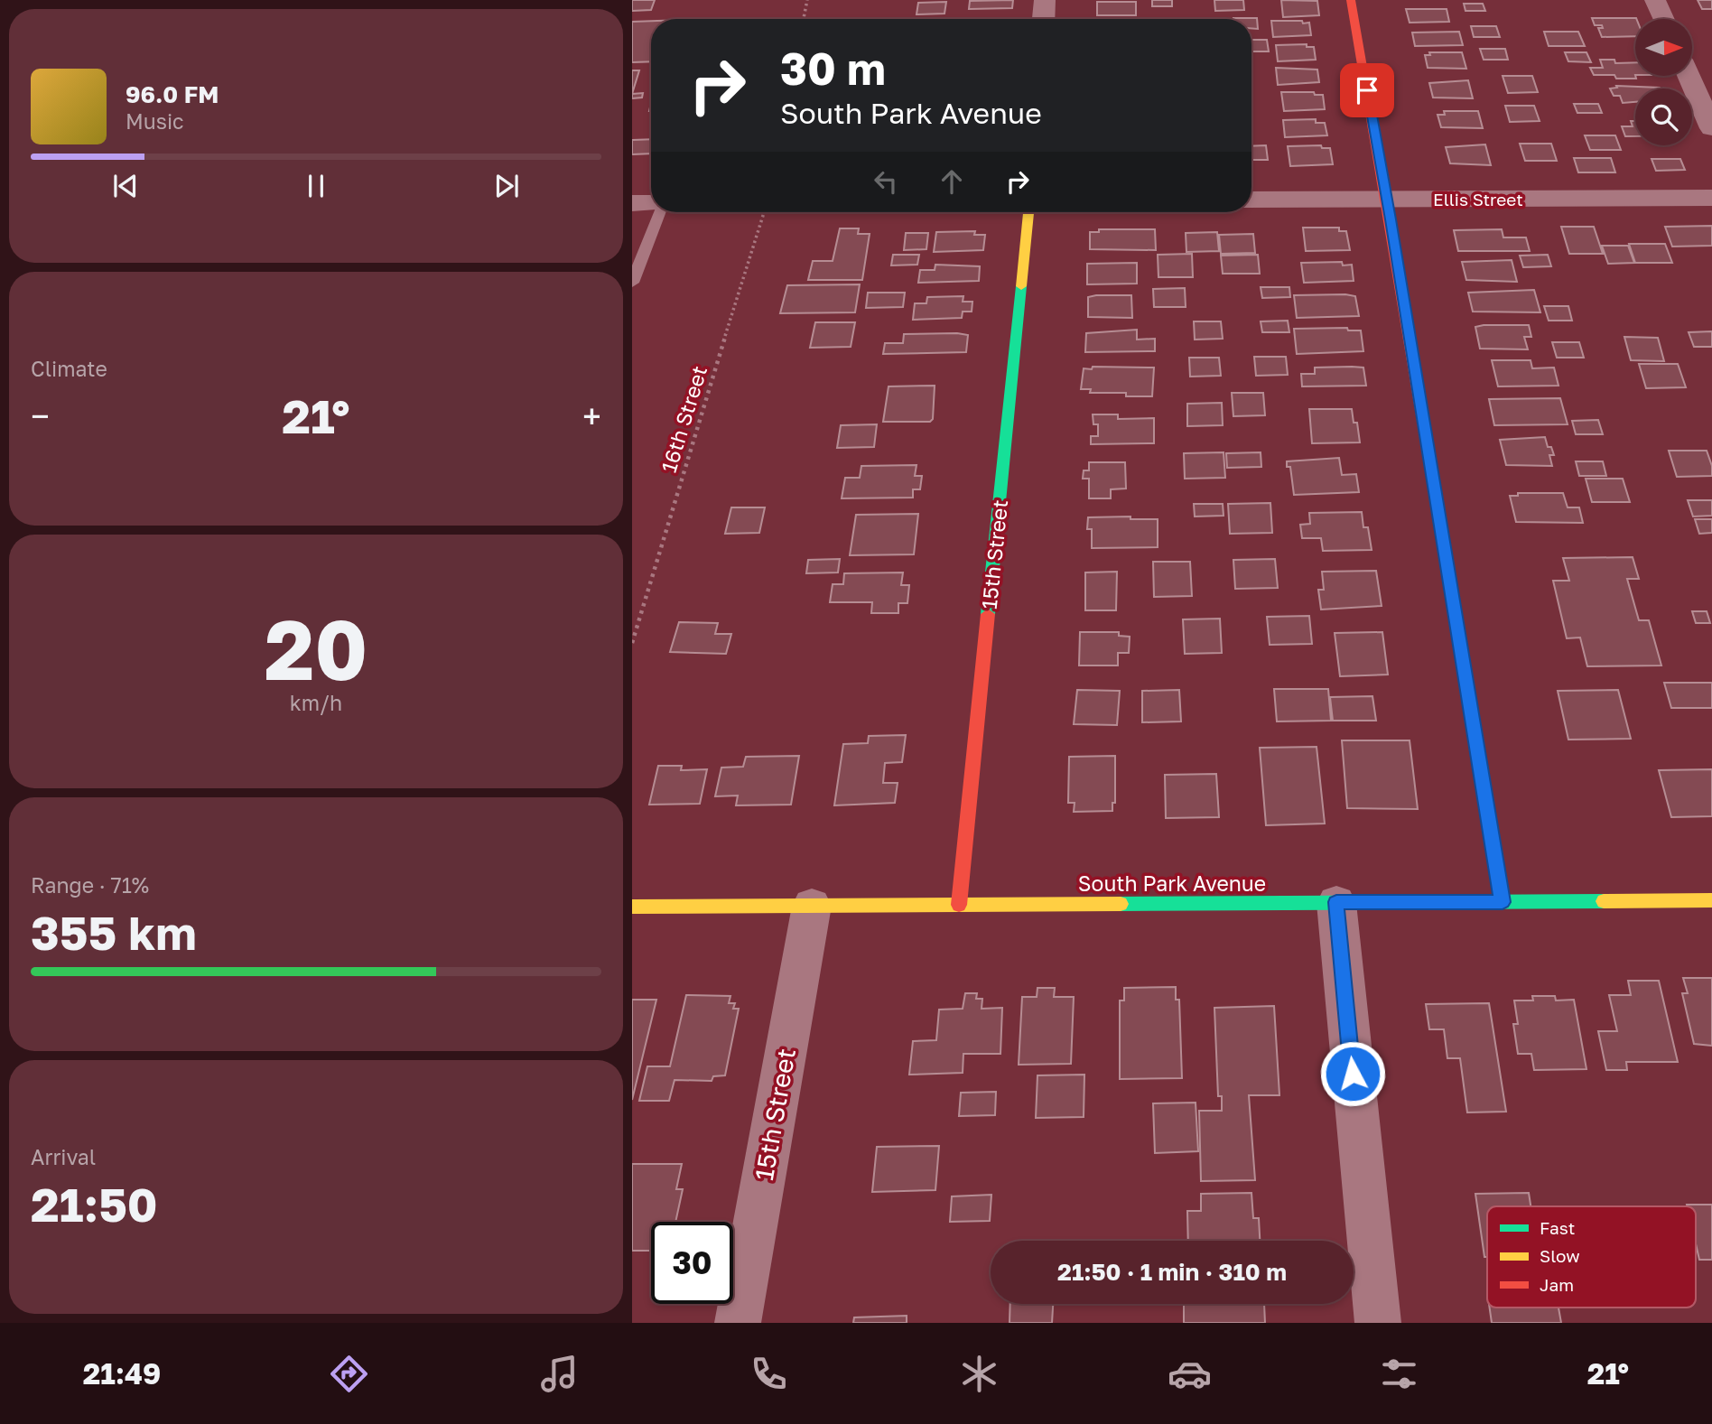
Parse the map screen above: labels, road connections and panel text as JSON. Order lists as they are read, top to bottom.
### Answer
{
  "streets": {
    "street": ["Ellis Street", "15th Street", "South Park Avenue"],
    "path": ["16th Street"]
  },
  "crossings": [
    ["15th Street", "South Park Avenue"]
  ],
  "legend": ["Fast", "Slow", "Jam"],
  "north": "right",
  "page": {
    "turn": ["30 m", "South Park Avenue"],
    "song": ["96.0 FM", "Music"],
    "tile": [
      "Climate",
      ["20", "km/h"],
      ["Range · 71%", "355 km"],
      ["Arrival", "21:50"]
    ],
    "heat": ["−", "21°", "+"],
    "limit": "30",
    "trip": "21:50 · 1 min · 310 m",
    "tabs": ["21:49", "21°"]
  }
}
